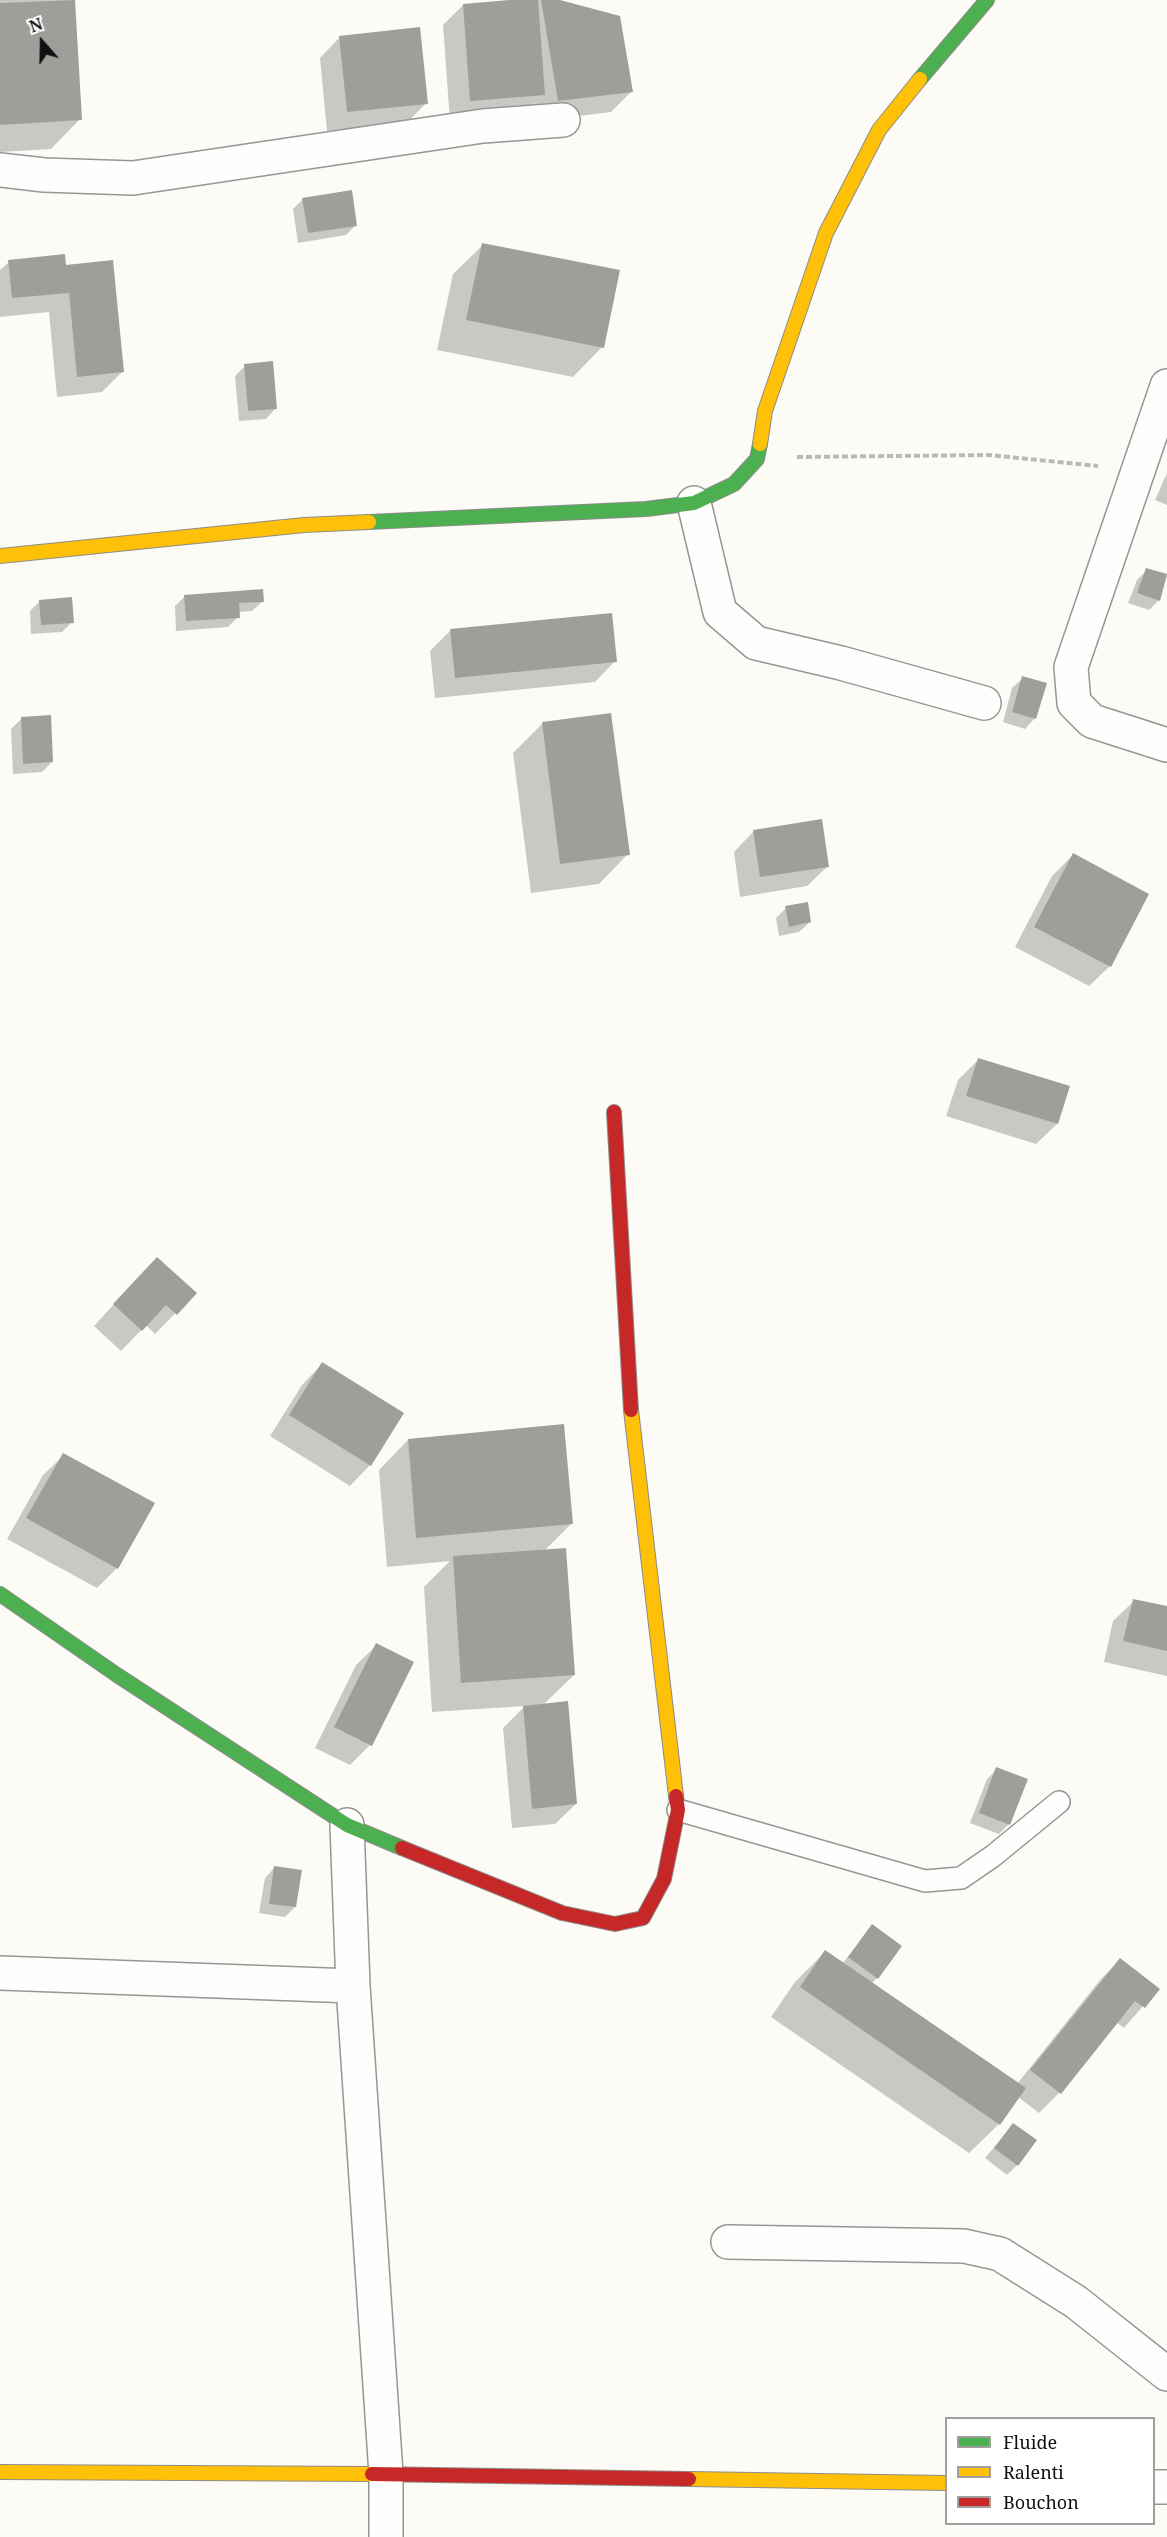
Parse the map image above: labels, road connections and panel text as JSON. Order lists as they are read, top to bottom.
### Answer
{
  "legend": ["Fluide", "Ralenti", "Bouchon"],
  "north": "top"
}
